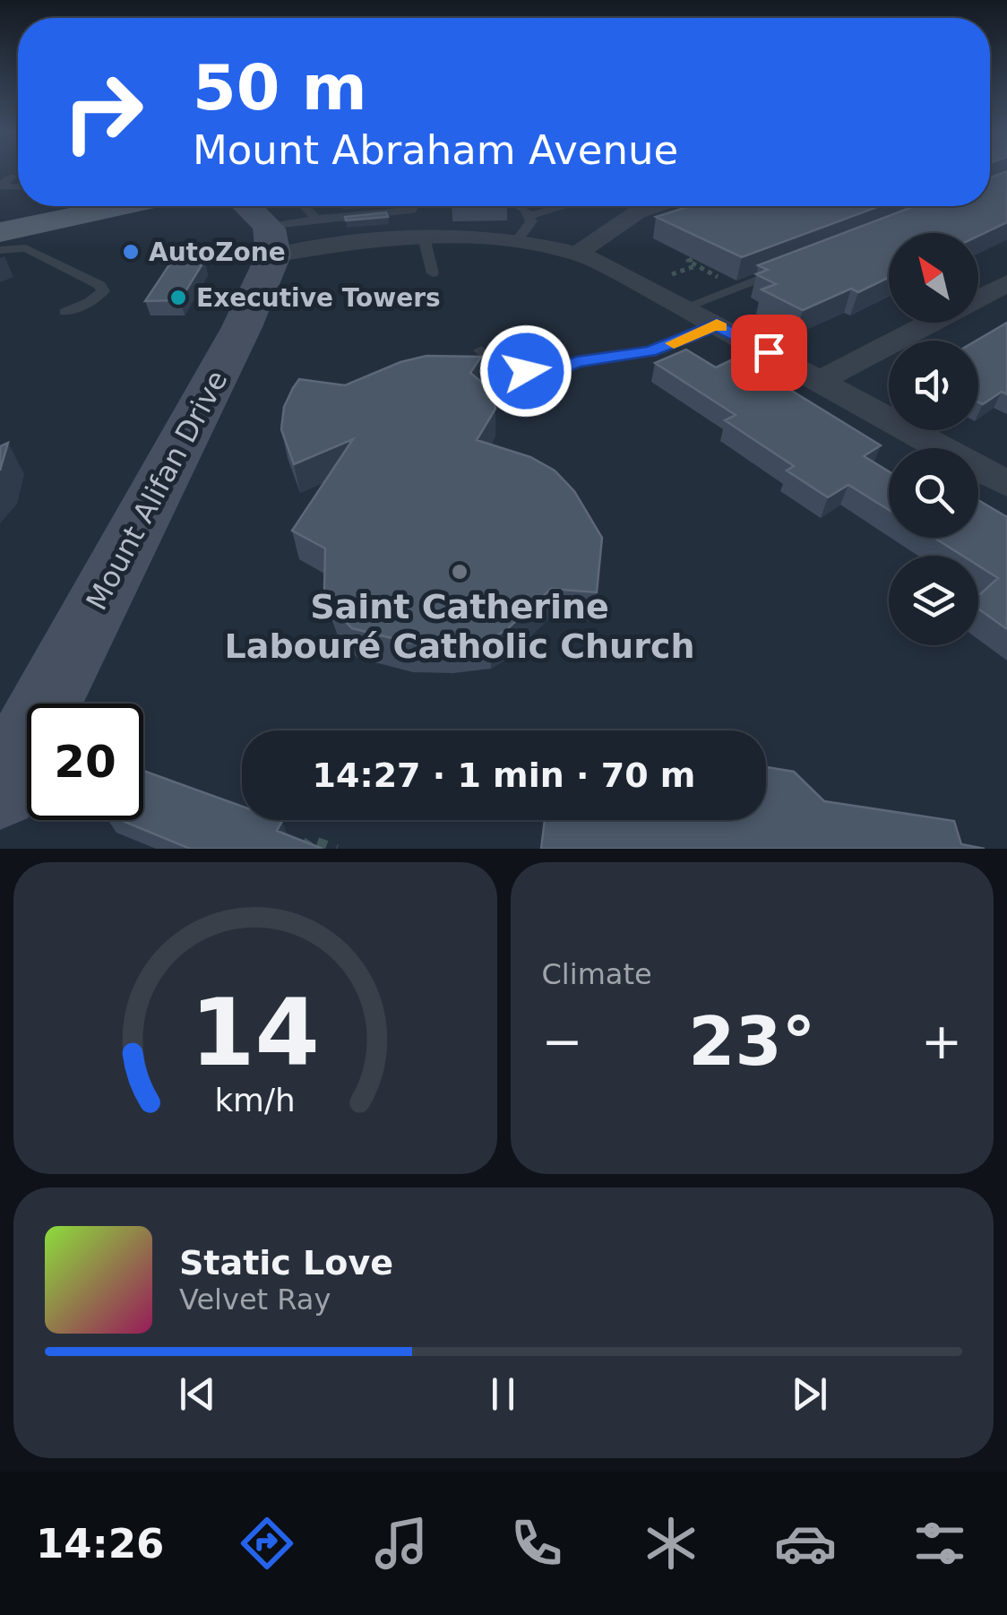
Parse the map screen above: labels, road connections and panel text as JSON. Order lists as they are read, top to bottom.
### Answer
{
  "streets": {
    "main road": ["Mount Alifan Drive"]
  },
  "places": ["AutoZone", "Executive Towers", "Saint Catherine Labouré Catholic Church"],
  "north": "top left",
  "page": {
    "turn": ["50 m", "Mount Abraham Avenue"],
    "limit": "20",
    "trip": "14:27 · 1 min · 70 m",
    "tile": "Climate",
    "heat": ["−", "23°", "+"],
    "song": ["Static Love", "Velvet Ray"],
    "tabs": "14:26",
    "gauge": ["14", "km/h"]
  }
}
